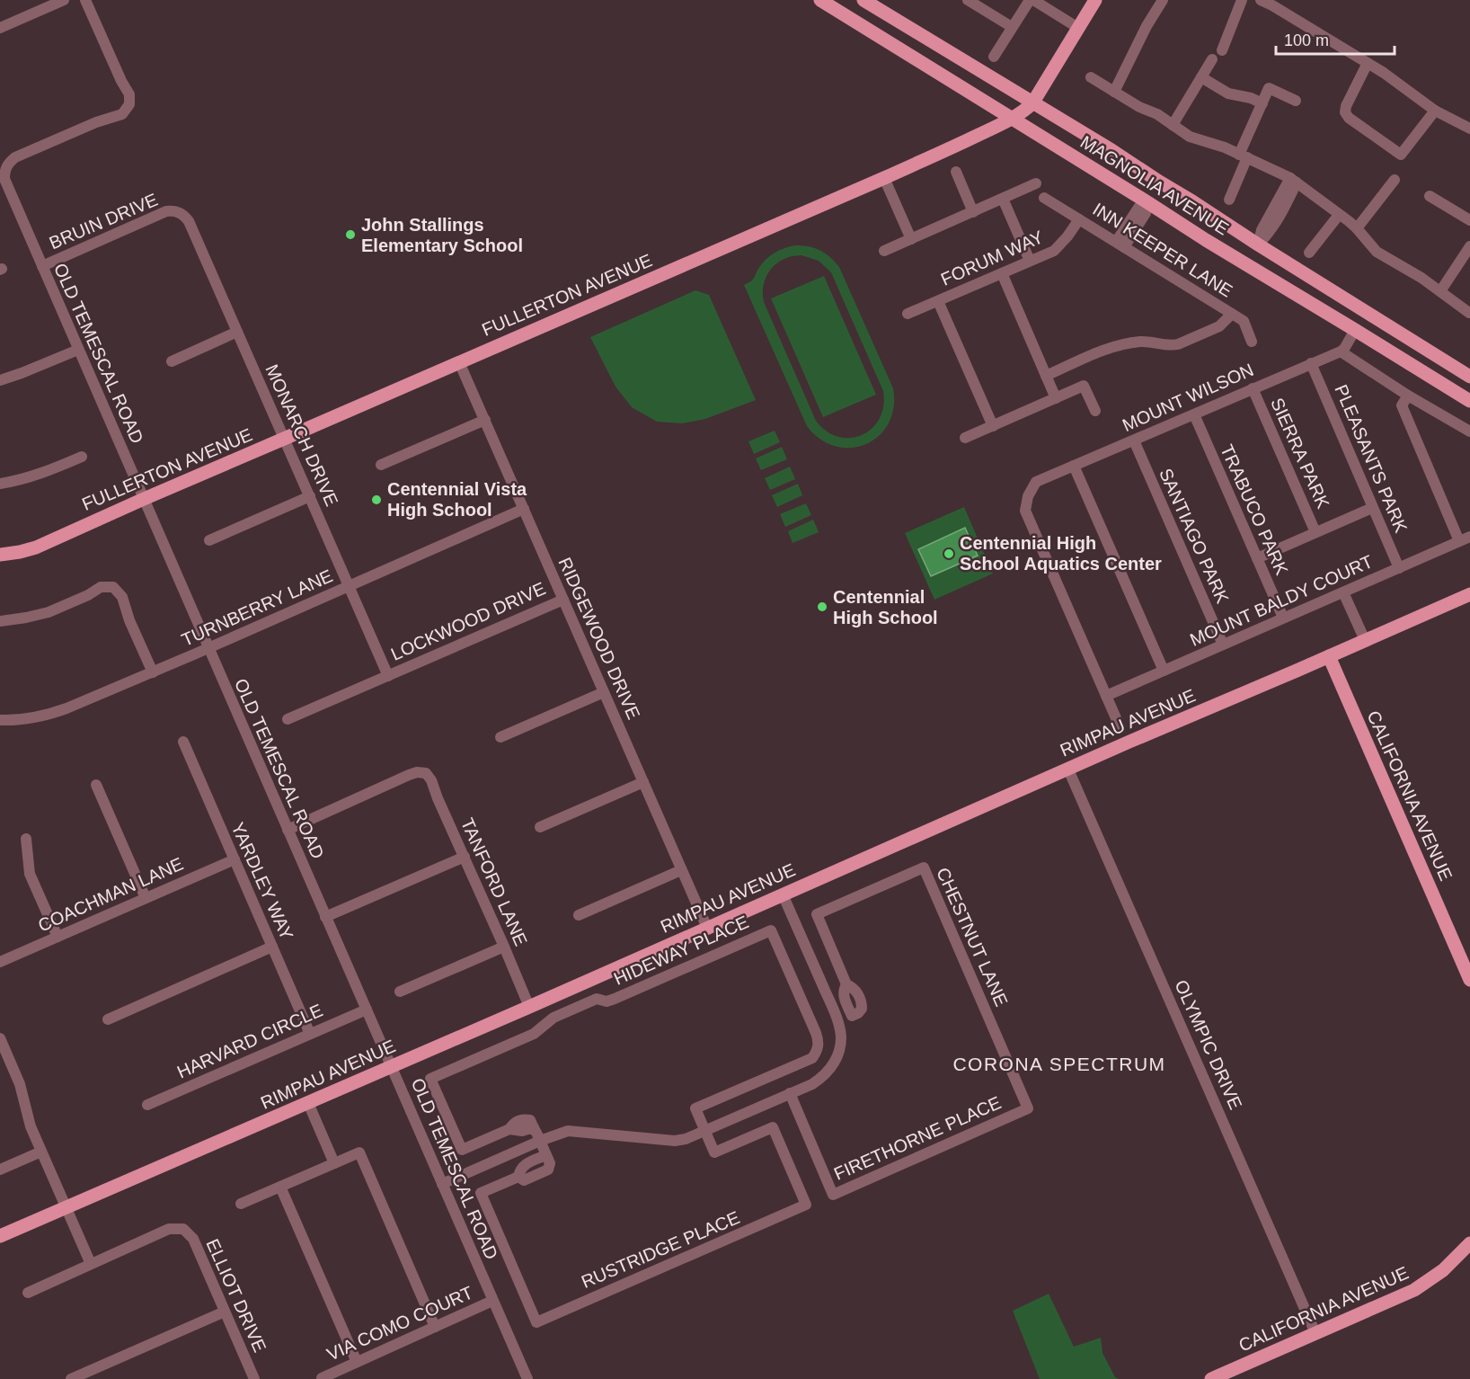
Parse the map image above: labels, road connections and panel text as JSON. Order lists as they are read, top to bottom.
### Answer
{
  "streets": {
    "main road": [
      "MAGNOLIA AVENUE",
      "FULLERTON AVENUE",
      "RIMPAU AVENUE",
      "CALIFORNIA AVENUE"
    ],
    "street": [
      "BRUIN DRIVE",
      "INN KEEPER LANE",
      "FORUM WAY",
      "OLD TEMESCAL ROAD",
      "MOUNT WILSON",
      "MONARCH DRIVE",
      "SIERRA PARK",
      "PLEASANTS PARK",
      "TRABUCO PARK",
      "SANTIAGO PARK",
      "MOUNT BALDY COURT",
      "TURNBERRY LANE",
      "LOCKWOOD DRIVE",
      "RIDGEWOOD DRIVE",
      "YARDLEY WAY",
      "TANFORD LANE",
      "COACHMAN LANE",
      "CHESTNUT LANE",
      "HIDEWAY PLACE",
      "HARVARD CIRCLE",
      "OLYMPIC DRIVE",
      "FIRETHORNE PLACE",
      "RUSTRIDGE PLACE",
      "ELLIOT DRIVE",
      "VIA COMO COURT"
    ]
  },
  "crossings": [
    ["MAGNOLIA AVENUE", "FULLERTON AVENUE"],
    ["BRUIN DRIVE", "OLD TEMESCAL ROAD"],
    ["BRUIN DRIVE", "MONARCH DRIVE"],
    ["INN KEEPER LANE", "FORUM WAY"],
    ["FULLERTON AVENUE", "OLD TEMESCAL ROAD"],
    ["FULLERTON AVENUE", "MONARCH DRIVE"],
    ["FULLERTON AVENUE", "RIDGEWOOD DRIVE"],
    ["OLD TEMESCAL ROAD", "TURNBERRY LANE"],
    ["OLD TEMESCAL ROAD", "RIMPAU AVENUE"],
    ["OLD TEMESCAL ROAD", "TANFORD LANE"],
    ["OLD TEMESCAL ROAD", "HARVARD CIRCLE"],
    ["OLD TEMESCAL ROAD", "VIA COMO COURT"],
    ["MOUNT WILSON", "SIERRA PARK"],
    ["MOUNT WILSON", "PLEASANTS PARK"],
    ["MOUNT WILSON", "TRABUCO PARK"],
    ["MOUNT WILSON", "SANTIAGO PARK"],
    ["MOUNT WILSON", "MOUNT BALDY COURT"],
    ["MONARCH DRIVE", "TURNBERRY LANE"],
    ["MONARCH DRIVE", "LOCKWOOD DRIVE"],
    ["PLEASANTS PARK", "MOUNT BALDY COURT"],
    ["TRABUCO PARK", "MOUNT BALDY COURT"],
    ["SANTIAGO PARK", "MOUNT BALDY COURT"],
    ["TURNBERRY LANE", "RIDGEWOOD DRIVE"],
    ["LOCKWOOD DRIVE", "RIDGEWOOD DRIVE"],
    ["RIDGEWOOD DRIVE", "RIMPAU AVENUE"],
    ["RIMPAU AVENUE", "CALIFORNIA AVENUE"],
    ["RIMPAU AVENUE", "TANFORD LANE"],
    ["RIMPAU AVENUE", "OLYMPIC DRIVE"],
    ["CALIFORNIA AVENUE", "OLYMPIC DRIVE"],
    ["YARDLEY WAY", "COACHMAN LANE"],
    ["YARDLEY WAY", "HARVARD CIRCLE"],
    ["CHESTNUT LANE", "FIRETHORNE PLACE"],
    ["HIDEWAY PLACE", "RUSTRIDGE PLACE"]
  ],
  "districts": ["CORONA SPECTRUM"],
  "places": [
    "John Stallings Elementary School",
    "Centennial Vista High School",
    "Centennial High School Aquatics Center",
    "Centennial High School"
  ],
  "scale_bar": "100 m"
}
